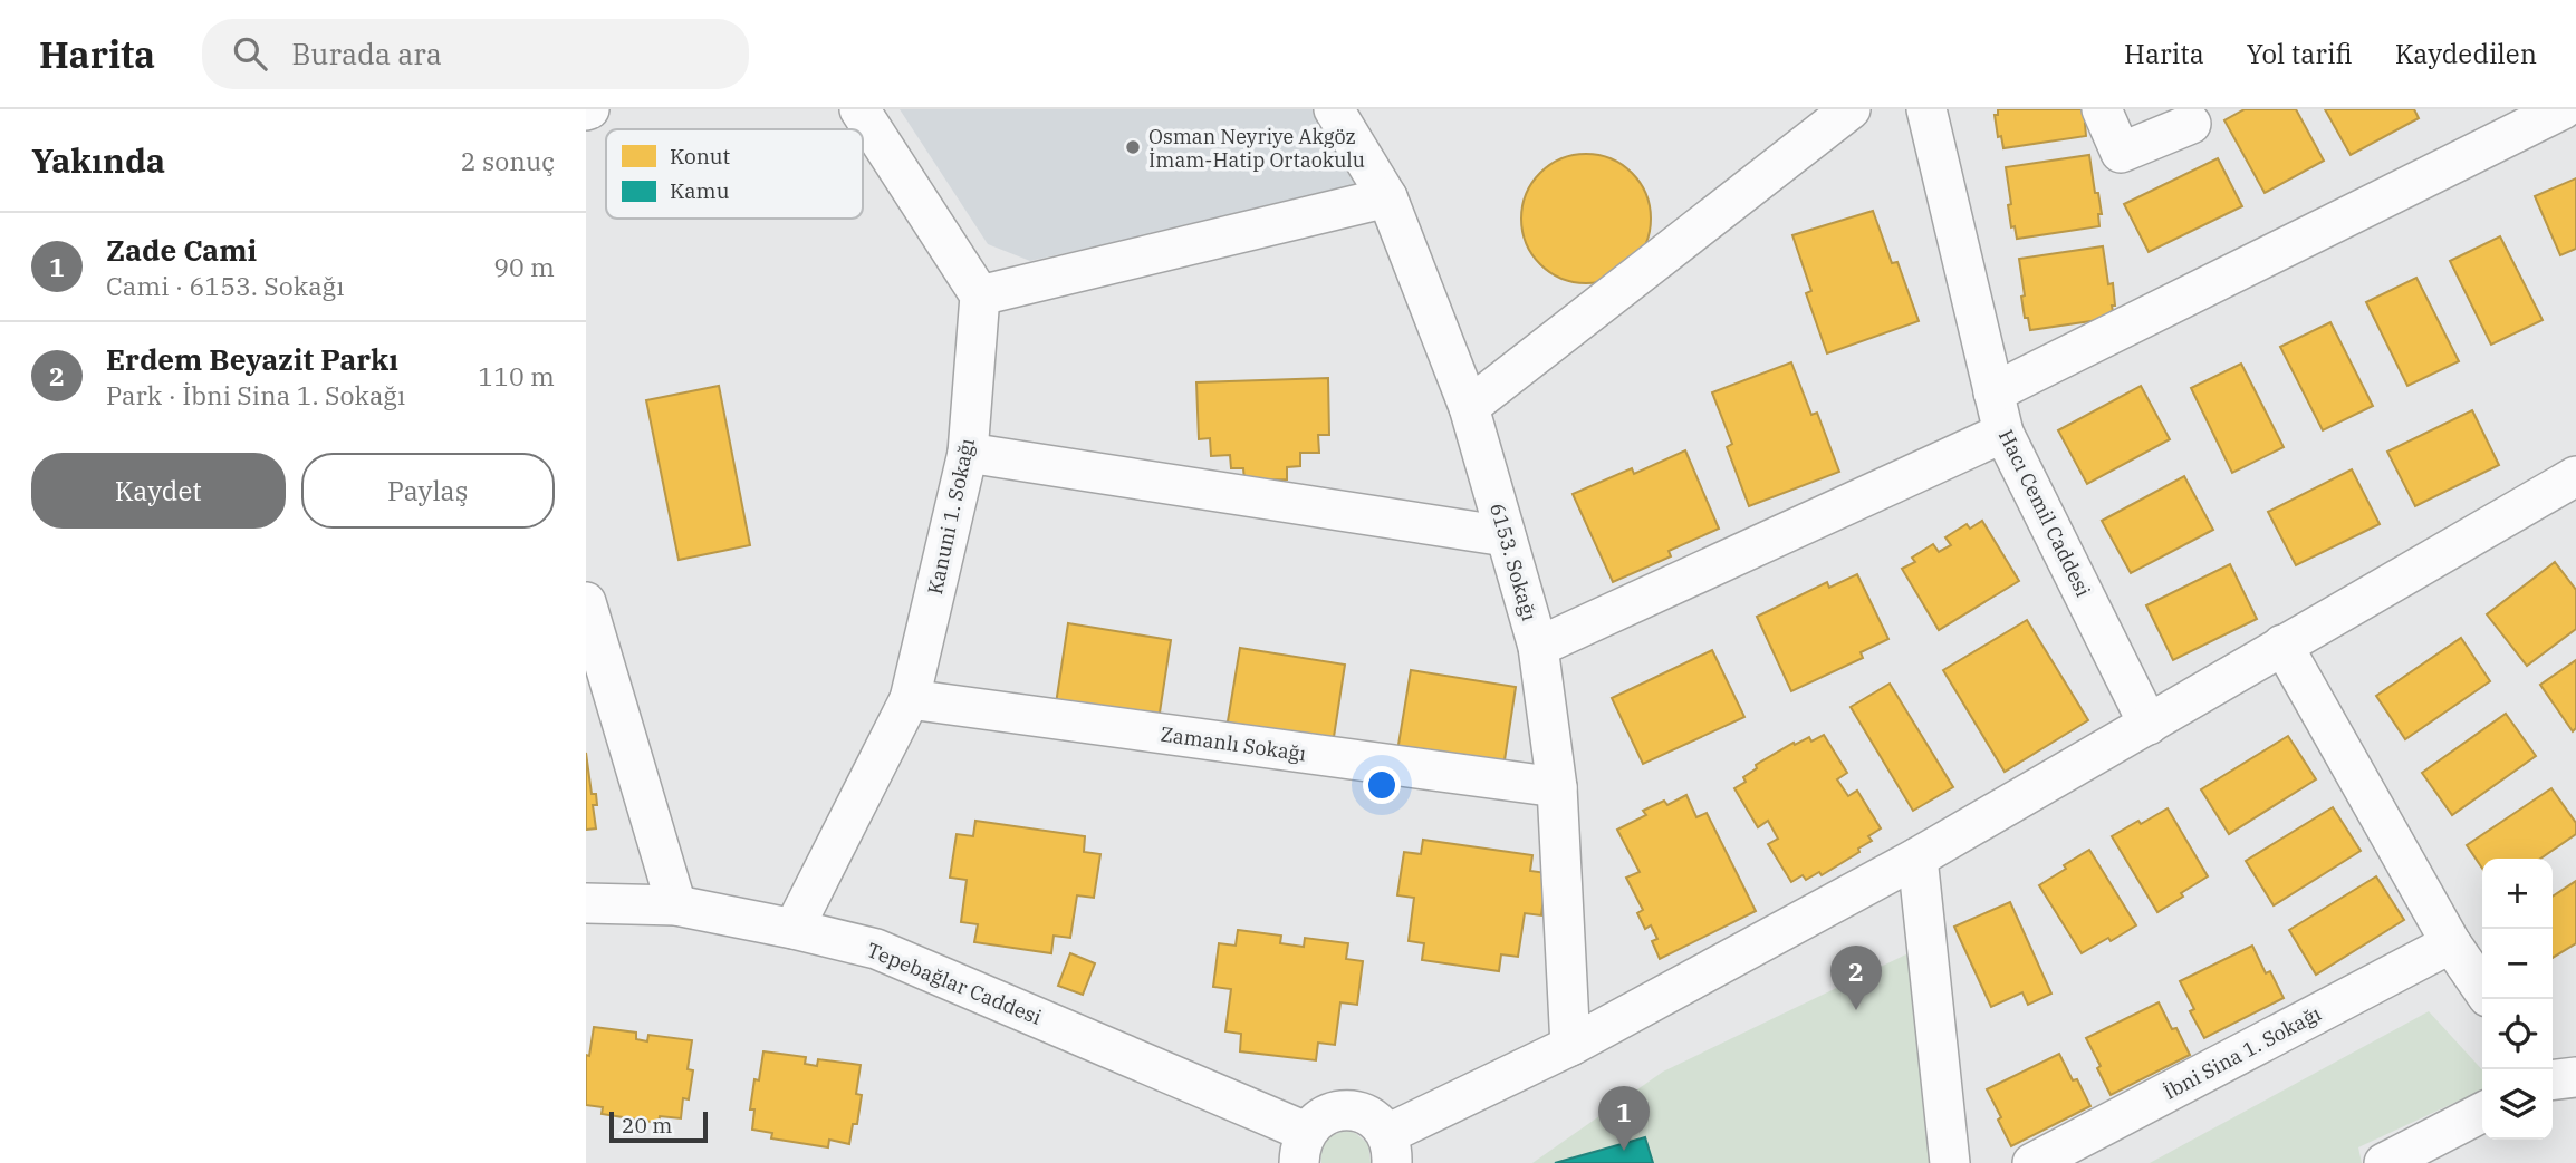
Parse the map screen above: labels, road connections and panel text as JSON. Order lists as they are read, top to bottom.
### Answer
{
  "streets": {
    "street": [
      "Hacı Cemil Caddesi",
      "Kanuni 1. Sokağı",
      "6153. Sokağı",
      "Zamanlı Sokağı",
      "Tepebağlar Caddesi",
      "İbni Sina 1. Sokağı"
    ]
  },
  "crossings": [
    ["Kanuni 1. Sokağı", "Zamanlı Sokağı"],
    ["Kanuni 1. Sokağı", "Tepebağlar Caddesi"],
    ["6153. Sokağı", "Zamanlı Sokağı"]
  ],
  "places": ["Osman Neyriye Akgöz İmam-Hatip Ortaokulu"],
  "legend": ["Konut", "Kamu"],
  "scale_bar": "20 m",
  "page": {
    "header": "Harita",
    "search": "Burada ara",
    "nav": ["Harita", "Yol tarifi", "Kaydedilen"],
    "heading": ["Yakında", "2 sonuç"],
    "list": [
      {
        "mark": "1",
        "name": "Zade Cami",
        "note": "Cami · 6153. Sokağı",
        "value": "90 m"
      },
      {
        "mark": "2",
        "name": "Erdem Beyazit Parkı",
        "note": "Park · İbni Sina 1. Sokağı",
        "value": "110 m"
      }
    ],
    "buttons": ["Kaydet", "Paylaş"],
    "map_buttons": ["+", "−"],
    "pins": ["2", "1"],
    "scale": "20 m"
  }
}
